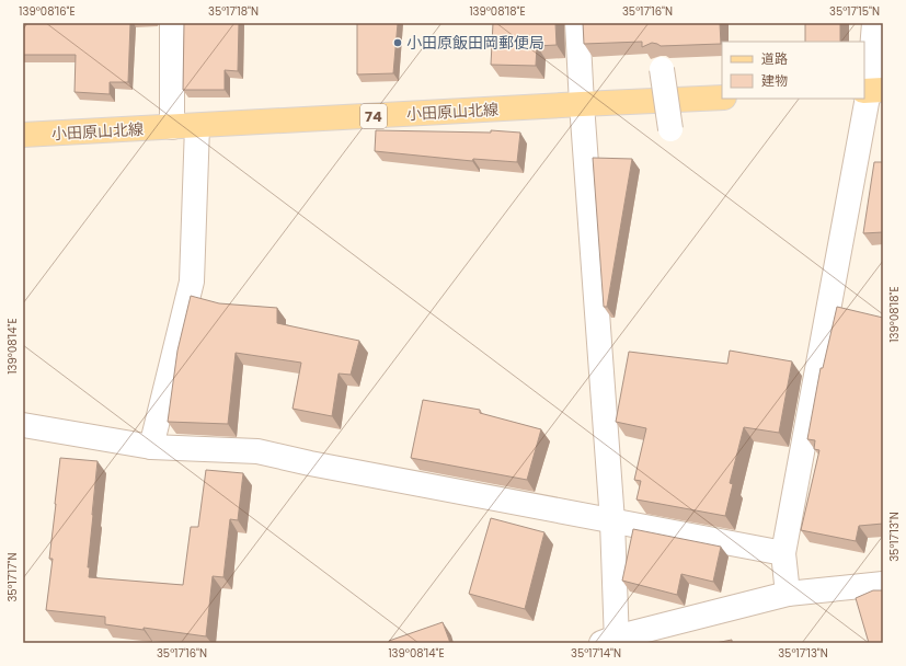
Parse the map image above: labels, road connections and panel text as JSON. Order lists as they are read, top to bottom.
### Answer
{
  "streets": {
    "main road": ["小田原山北線", "74"]
  },
  "places": ["小田原飯田岡郵便局"],
  "legend": ["道路", "建物"],
  "coordinates": [
    "139°08'16\"E",
    "35°17'18\"N",
    "139°08'18\"E",
    "35°17'16\"N",
    "35°17'15\"N",
    "139°08'14\"E",
    "35°17'13\"N",
    "35°17'17\"N",
    "35°17'14\"N"
  ]
}
